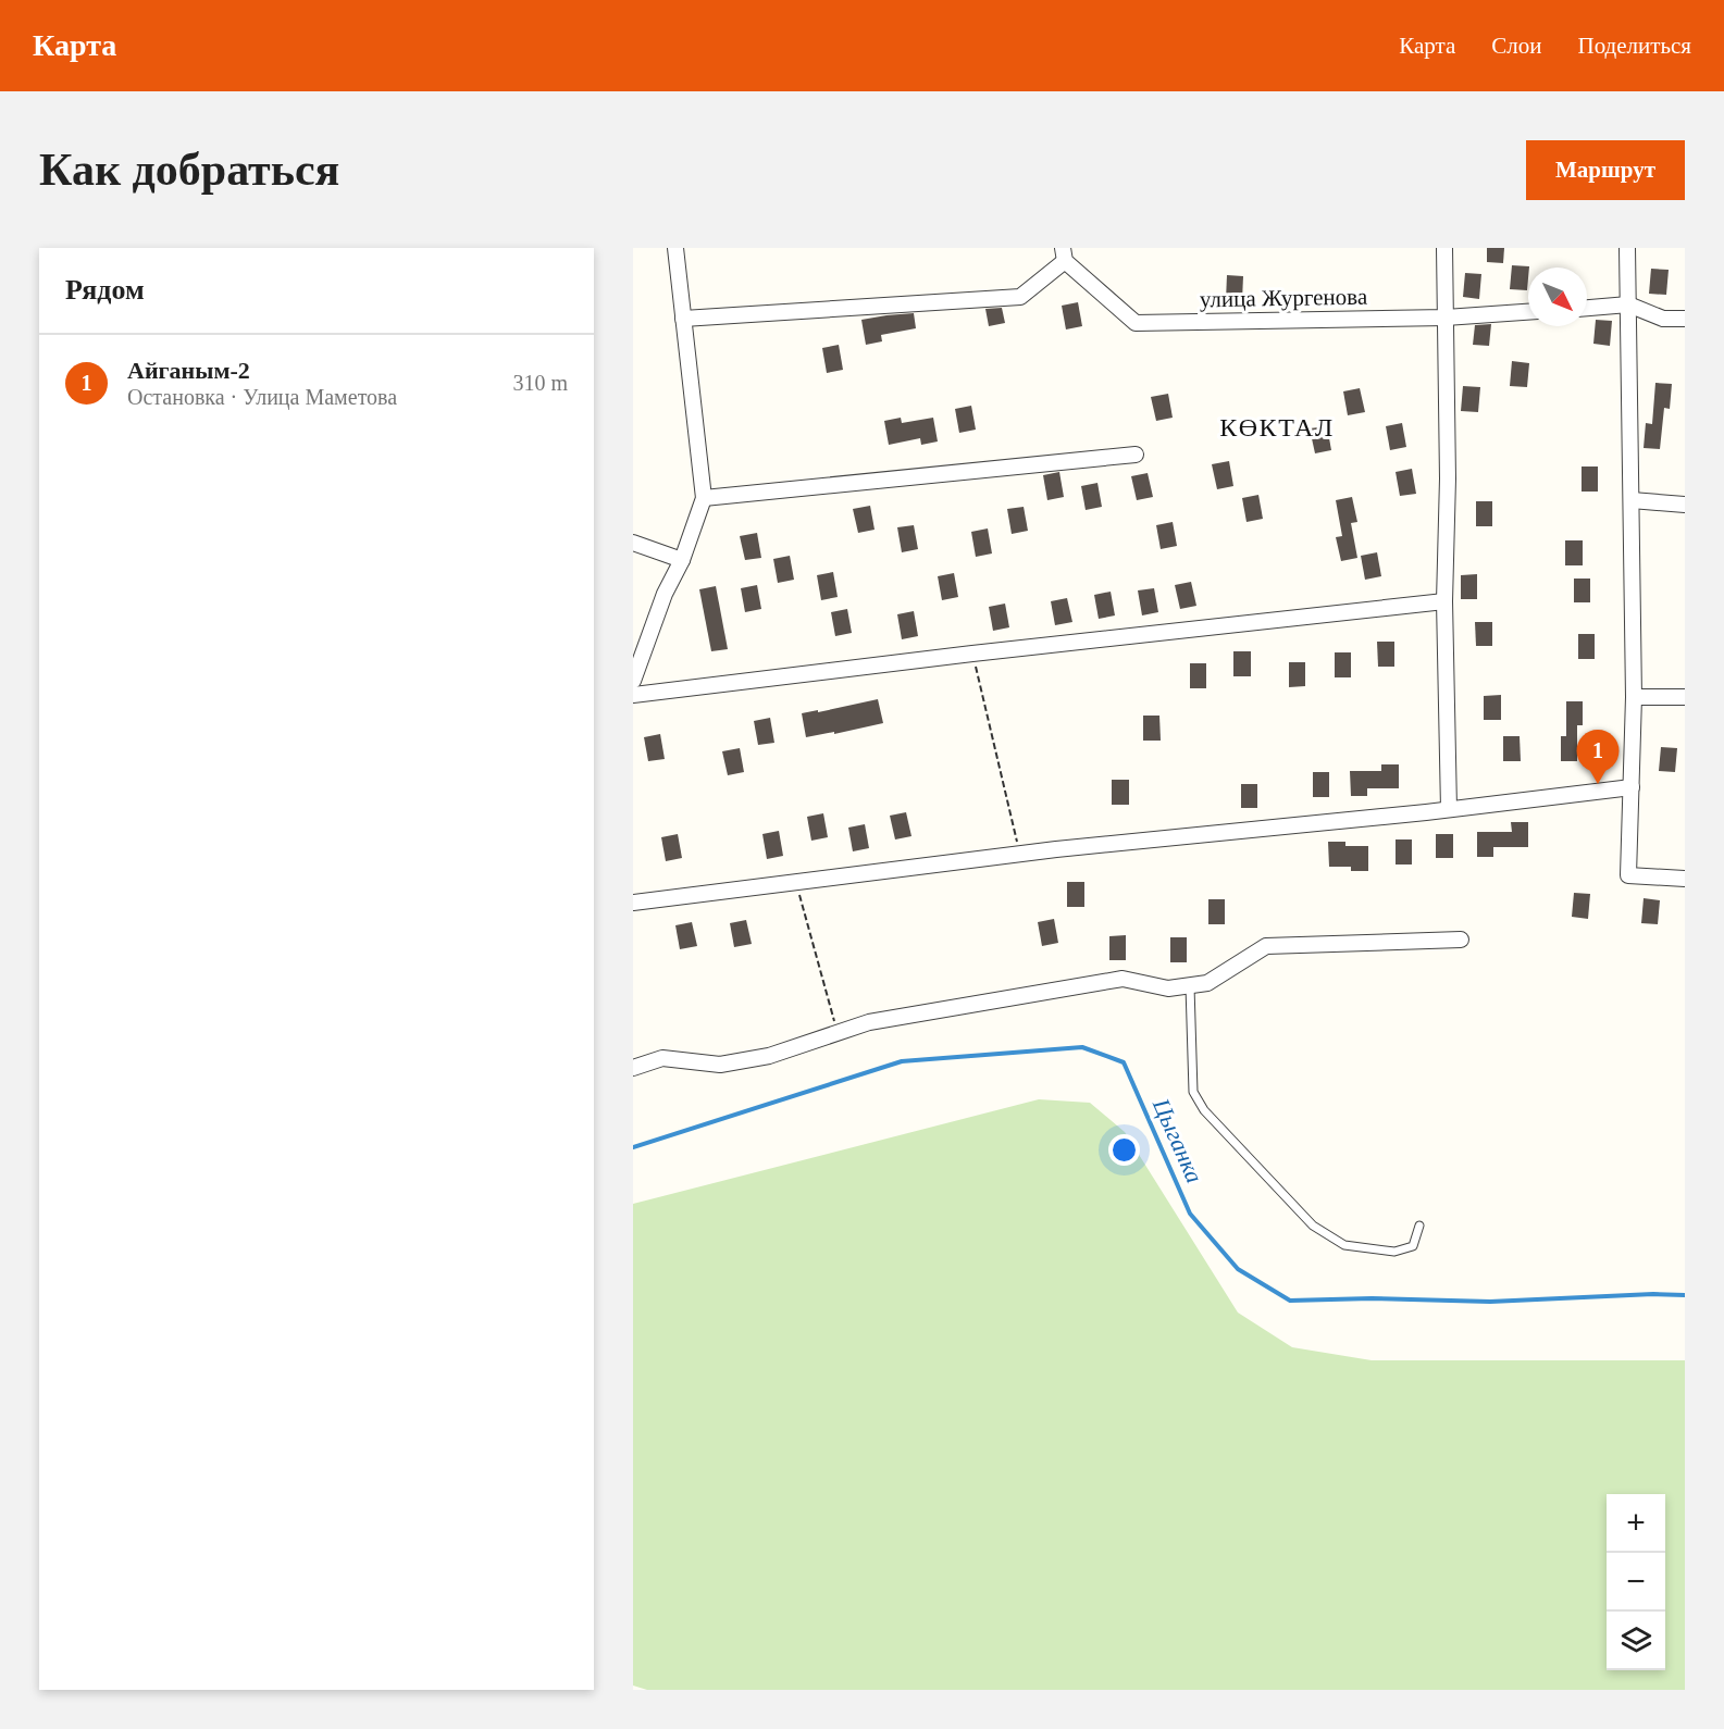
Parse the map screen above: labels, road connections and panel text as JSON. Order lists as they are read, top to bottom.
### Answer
{
  "streets": {
    "street": ["улица Жургенова"]
  },
  "districts": ["КӨКТАЛ"],
  "water": ["Цыганка"],
  "north": "bottom right",
  "page": {
    "header": "Карта",
    "nav": ["Карта", "Слои", "Поделиться"],
    "buttons": "Маршрут",
    "title": "Как добраться",
    "heading": "Рядом",
    "list": [
      {
        "mark": "1",
        "name": "Айганым-2",
        "note": "Остановка · Улица Маметова",
        "value": "310 m"
      }
    ],
    "pins": "1",
    "map_buttons": ["+", "−"]
  }
}
